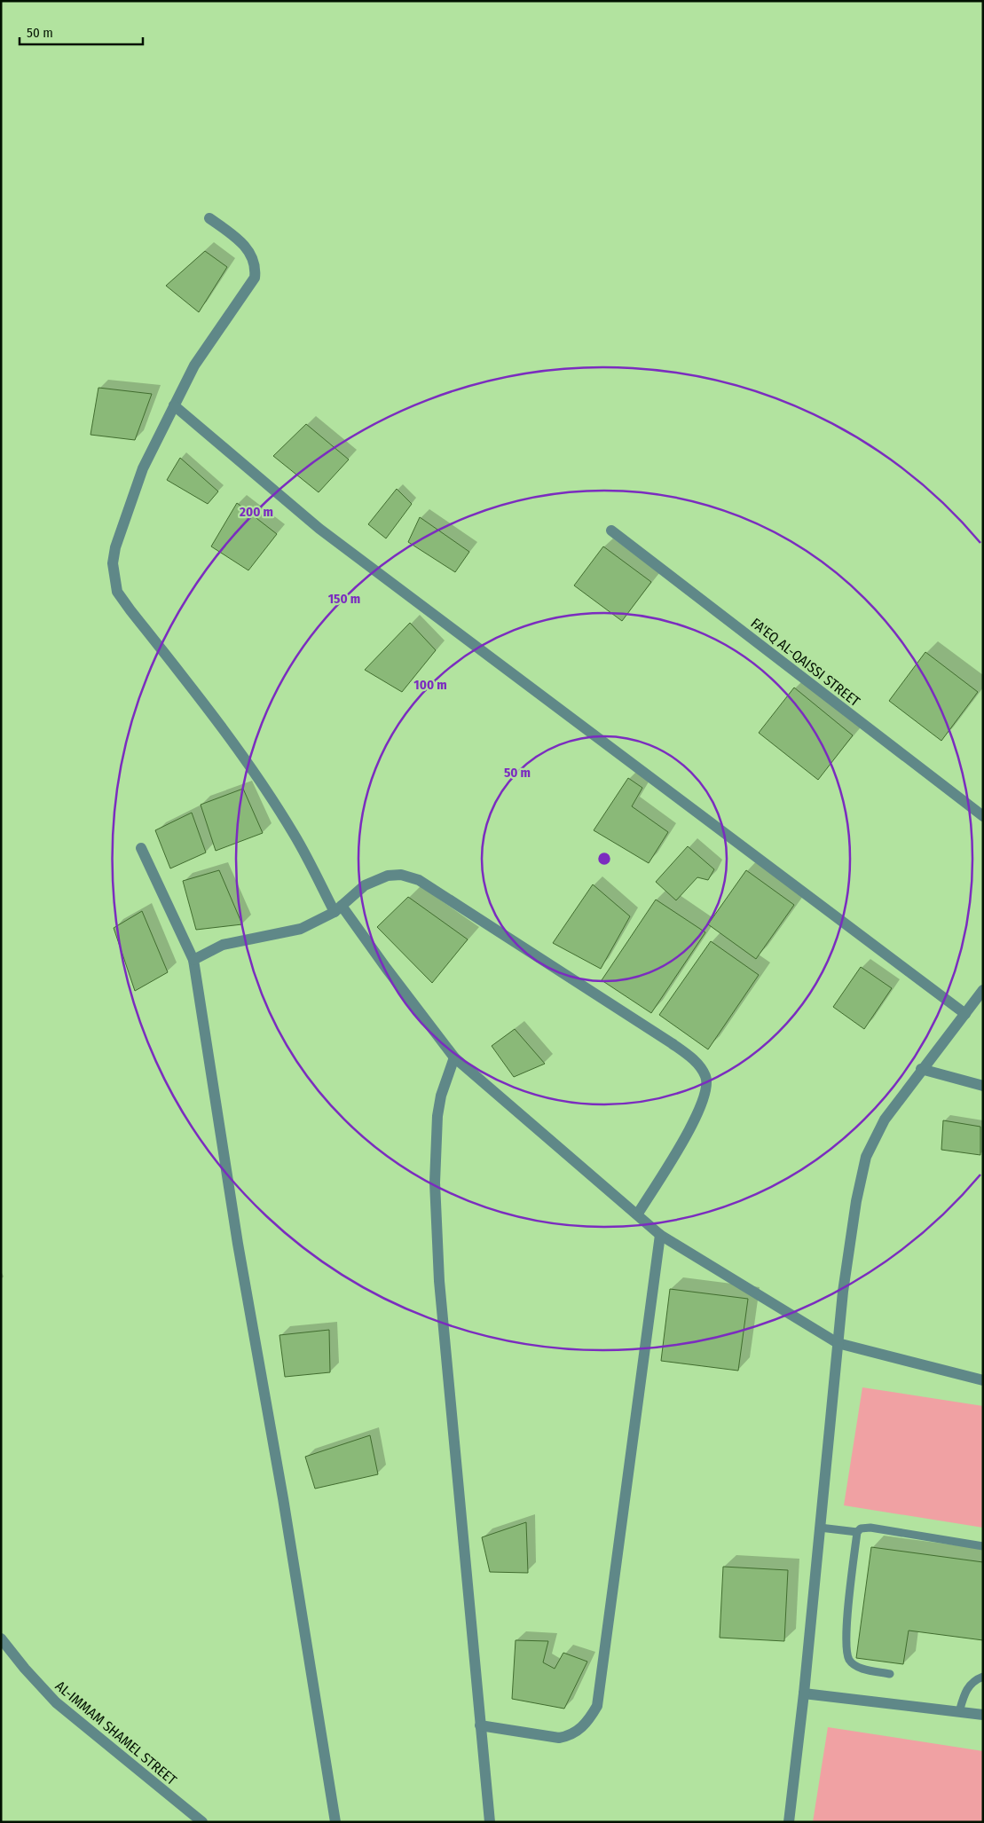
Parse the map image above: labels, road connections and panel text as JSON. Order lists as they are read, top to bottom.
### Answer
{
  "streets": {
    "street": ["FA'EQ AL-QAISSI STREET", "AL-IMMAM SHAMEL STREET"]
  },
  "scale_bar": "50 m",
  "rings": [
    "200 m",
    "150 m",
    "100 m",
    "50 m"
  ]
}
